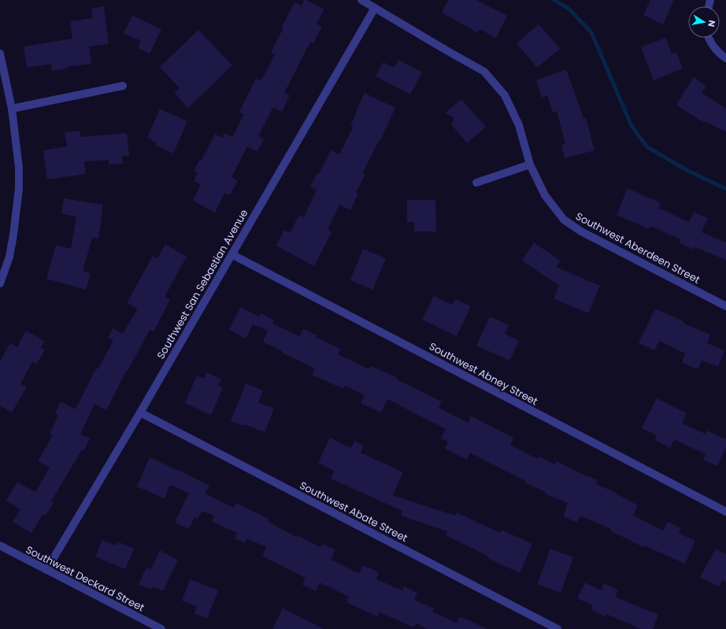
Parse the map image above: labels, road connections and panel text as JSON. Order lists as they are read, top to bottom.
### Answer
{
  "streets": {
    "street": [
      "Southwest Aberdeen Street",
      "Southwest San Sebastian Avenue",
      "Southwest Abney Street",
      "Southwest Abate Street",
      "Southwest Deckard Street"
    ]
  },
  "crossings": [
    ["Southwest Aberdeen Street", "Southwest San Sebastian Avenue"],
    ["Southwest San Sebastian Avenue", "Southwest Abney Street"],
    ["Southwest San Sebastian Avenue", "Southwest Abate Street"],
    ["Southwest San Sebastian Avenue", "Southwest Deckard Street"]
  ],
  "north": "right"
}
